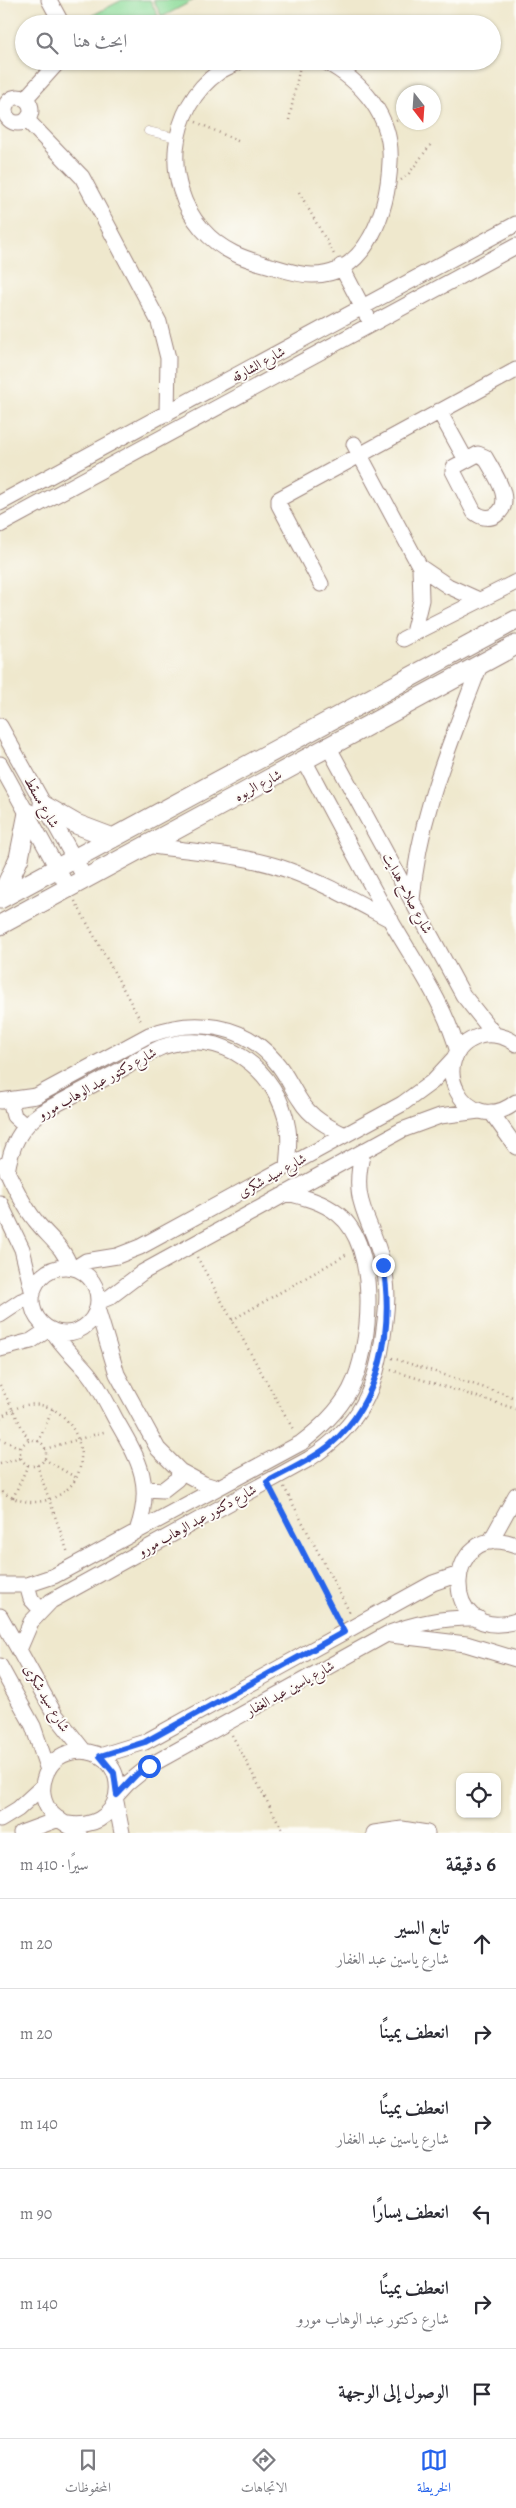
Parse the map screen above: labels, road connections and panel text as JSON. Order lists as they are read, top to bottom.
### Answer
{
  "streets": {
    "street": [
      "شارع الشارقه",
      "شارع الربوه",
      "شارع مسقط",
      "شارع صلاح هدايت",
      "شارع دكتور عبد الوهاب مورو",
      "شارع سيد شكرى",
      "شارع ياسين عبد الغفار"
    ]
  },
  "crossings": [
    ["شارع الربوه", "شارع مسقط"],
    ["شارع الربوه", "شارع صلاح هدايت"],
    ["شارع صلاح هدايت", "شارع سيد شكرى"],
    ["شارع دكتور عبد الوهاب مورو", "شارع سيد شكرى"],
    ["شارع سيد شكرى", "شارع ياسين عبد الغفار"]
  ],
  "north": "bottom",
  "page": {
    "search": "ابحث هنا",
    "heading": ["6 دقيقة", "سيرًا · 410 m"],
    "list": [
      ["تابع السير", "شارع ياسين عبد الغفار", "20 m"],
      ["انعطف يمينًا", "20 m"],
      ["انعطف يمينًا", "شارع ياسين عبد الغفار", "140 m"],
      ["انعطف يسارًا", "90 m"],
      ["انعطف يمينًا", "شارع دكتور عبد الوهاب مورو", "140 m"],
      "الوصول إلى الوجهة"
    ],
    "nav": ["الخريطة", "الاتجاهات", "المحفوظات"]
  }
}
